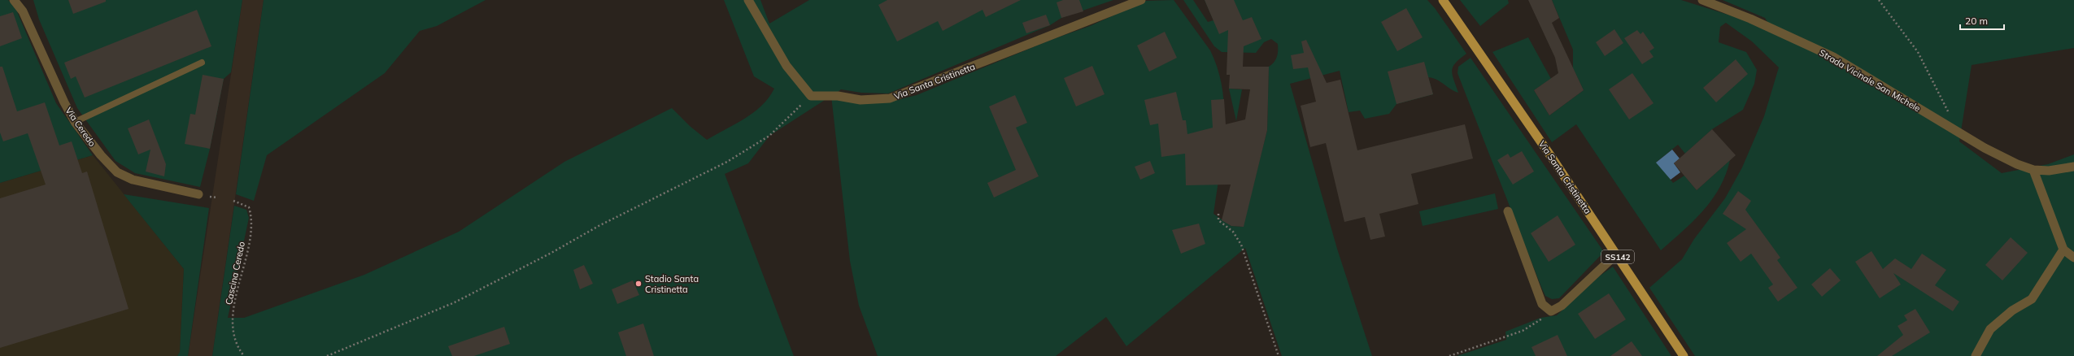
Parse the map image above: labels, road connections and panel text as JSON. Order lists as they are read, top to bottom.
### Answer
{
  "streets": {
    "main road": ["Via Santa Cristinetta", "SS142"],
    "street": ["Strada Vicinale San Michele", "Via Ceredo"],
    "path": ["Cascina Ceredo"]
  },
  "places": ["Stadio Santa Cristinetta"],
  "scale_bar": "20 m"
}
